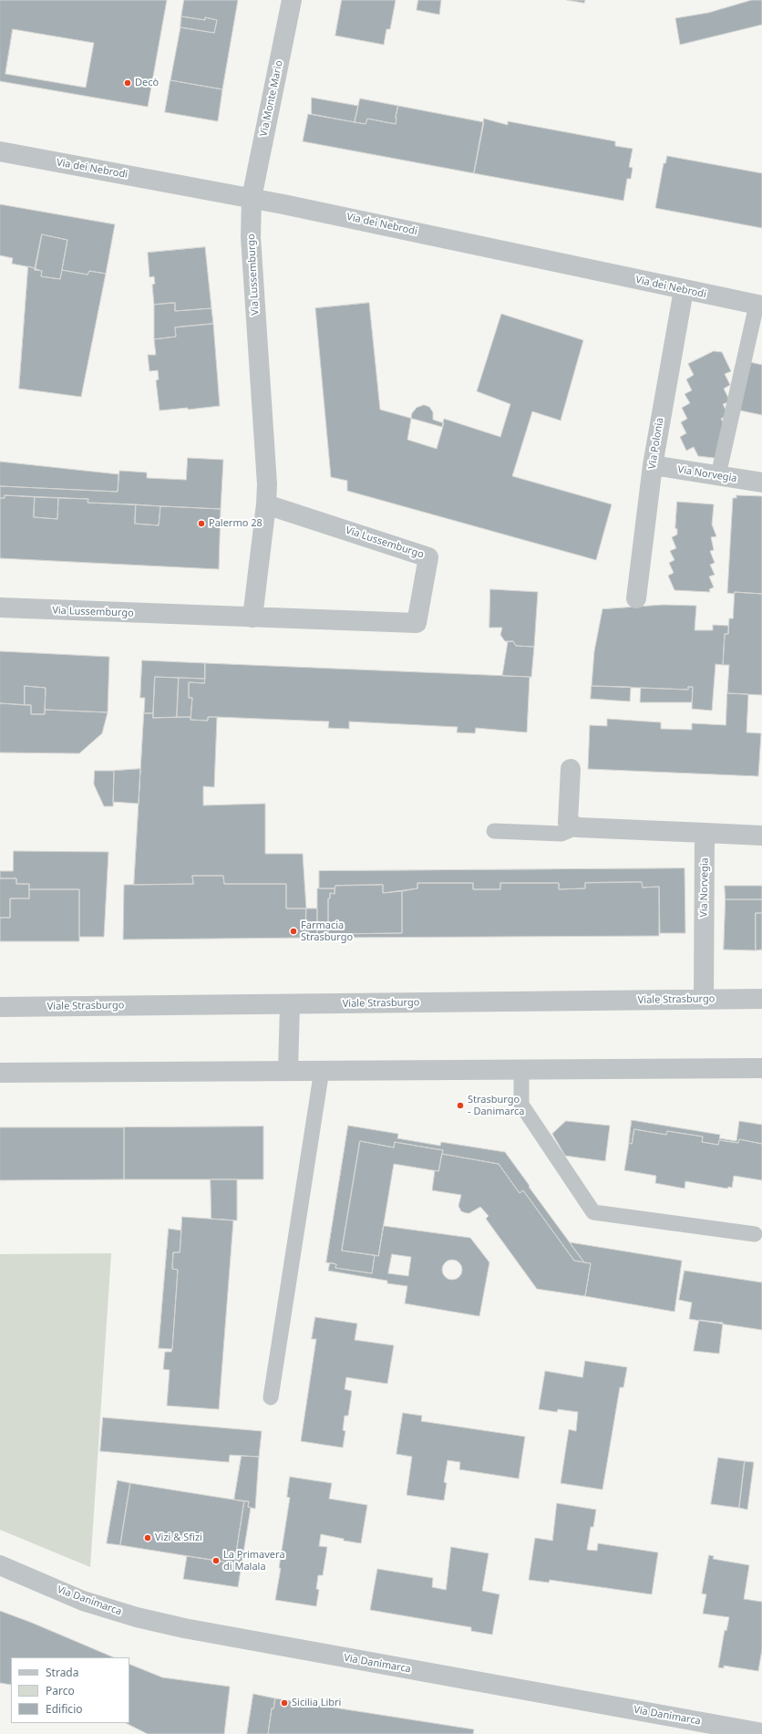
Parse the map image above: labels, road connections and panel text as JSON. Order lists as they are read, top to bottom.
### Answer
{
  "streets": {
    "street": [
      "Via Monte Mario",
      "Via dei Nebrodi",
      "Via Lussemburgo",
      "Via Polonia",
      "Via Norvegia",
      "Viale Strasburgo",
      "Via Danimarca"
    ]
  },
  "crossings": [
    ["Via Monte Mario", "Via dei Nebrodi"],
    ["Via Monte Mario", "Via Lussemburgo"],
    ["Via dei Nebrodi", "Via Lussemburgo"],
    ["Via dei Nebrodi", "Via Polonia"],
    ["Via Polonia", "Via Norvegia"],
    ["Via Norvegia", "Viale Strasburgo"]
  ],
  "places": [
    "Decò",
    "Palermo 28",
    "Farmacia Strasburgo",
    "Strasburgo - Danimarca",
    "Vizi & Sfizi",
    "La Primavera di Malala",
    "Sicilia Libri"
  ],
  "legend": ["Strada", "Parco", "Edificio"]
}
